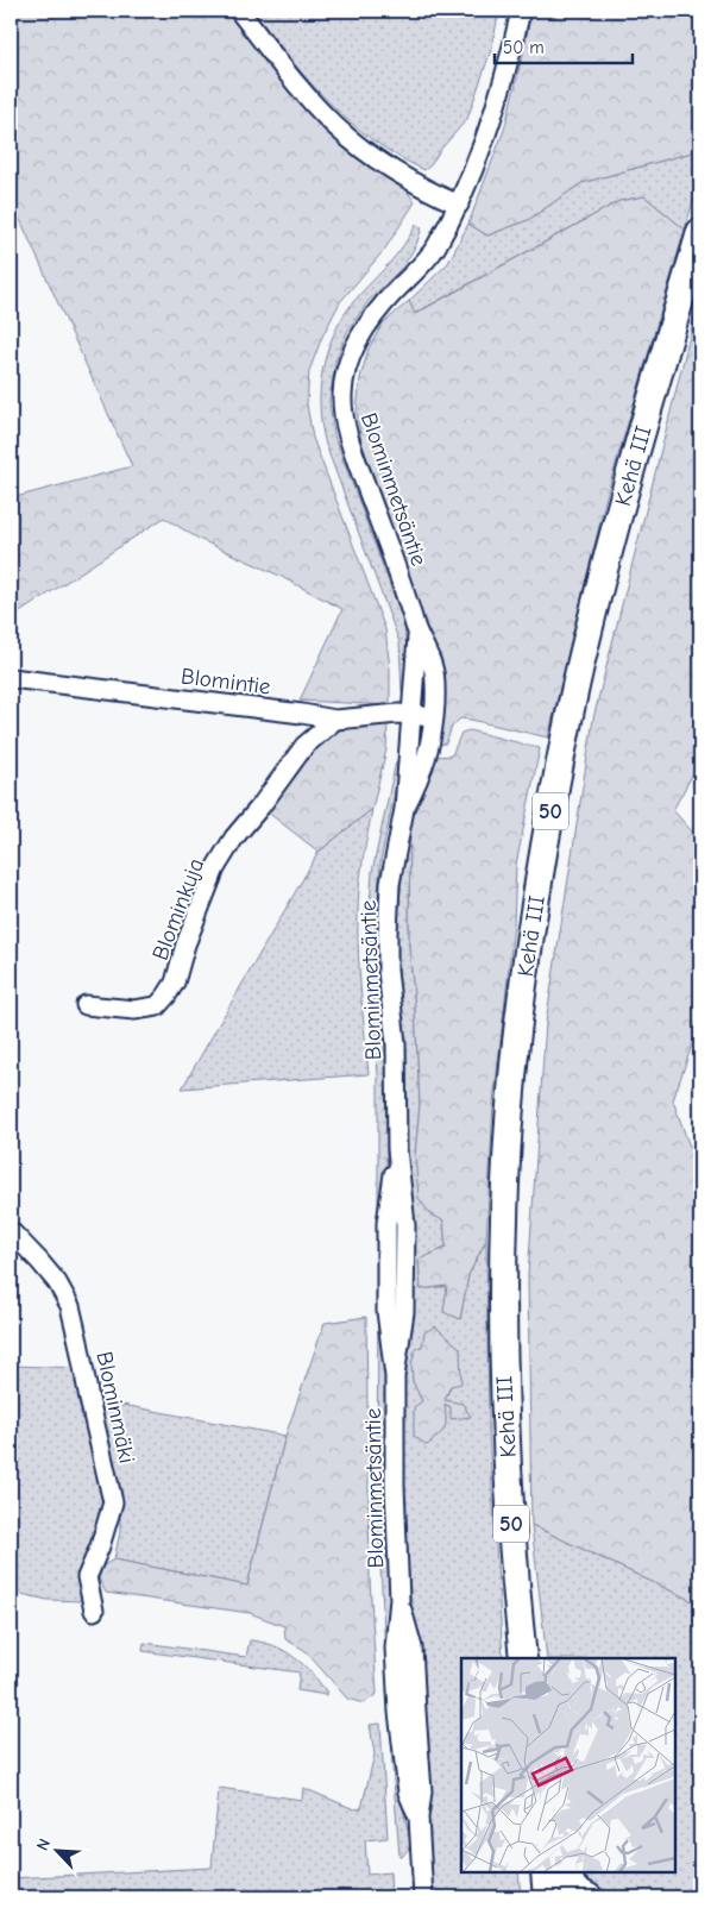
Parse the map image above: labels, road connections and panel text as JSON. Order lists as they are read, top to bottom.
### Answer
{
  "streets": {
    "highway": ["Kehä III", "50"],
    "street": [
      "Blominmetsäntie",
      "Blomintie",
      "Blominkuja",
      "Blominmäki"
    ]
  },
  "crossings": [
    ["Blominmetsäntie", "Blomintie"],
    ["Blomintie", "Blominkuja"]
  ],
  "scale_bar": "50 m",
  "north": "top left"
}
